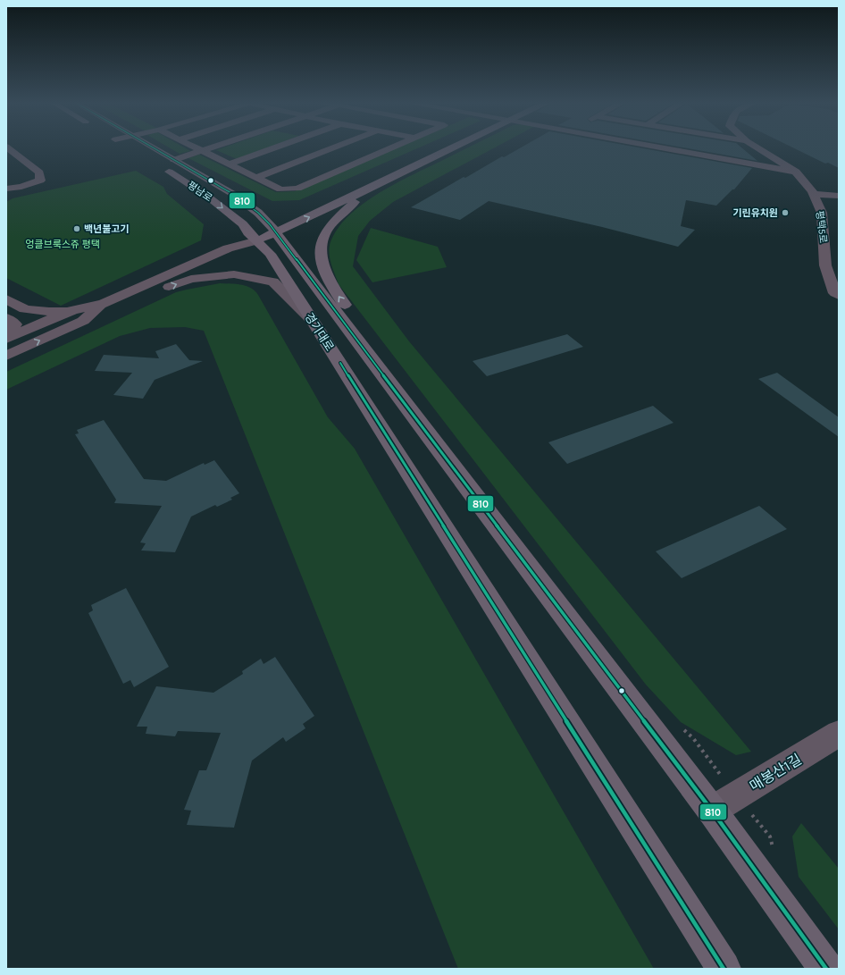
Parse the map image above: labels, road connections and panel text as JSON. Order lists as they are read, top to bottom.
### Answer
{
  "streets": {
    "main road": ["평남로", "경기대로"],
    "street": ["평택5로", "매봉산1길"]
  },
  "crossings": [
    ["평남로", "경기대로"],
    ["경기대로", "매봉산1길"]
  ],
  "parks": ["엉클브룩스쥬 평택"],
  "places": ["기린유치원", "백년불고기"],
  "lines": ["transit line 810"]
}
